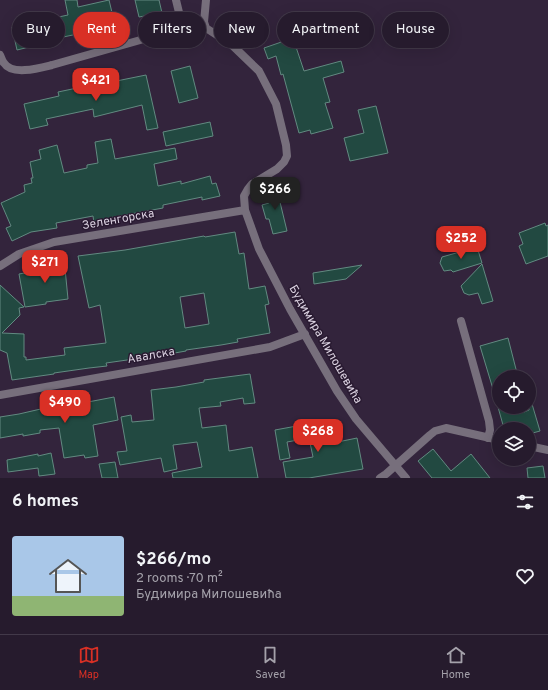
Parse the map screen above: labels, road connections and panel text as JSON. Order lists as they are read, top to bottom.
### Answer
{
  "streets": {
    "street": ["Зеленгорска", "Будимира Милошевића", "Авалска"]
  },
  "crossings": [
    ["Зеленгорска", "Будимира Милошевића"],
    ["Будимира Милошевића", "Авалска"]
  ],
  "page": {
    "chip": [
      "Buy",
      "Rent",
      "Filters",
      "New",
      "Apartment",
      "House"
    ],
    "price": [
      "$421",
      "$266",
      "$252",
      "$271",
      "$490",
      "$268"
    ],
    "heading": "6 homes",
    "list": [
      {
        "name": "$266/mo",
        "note": "2 rooms · 70 m² · Будимира Милошевића"
      }
    ],
    "tabs": ["Map", "Saved", "Home"]
  }
}
